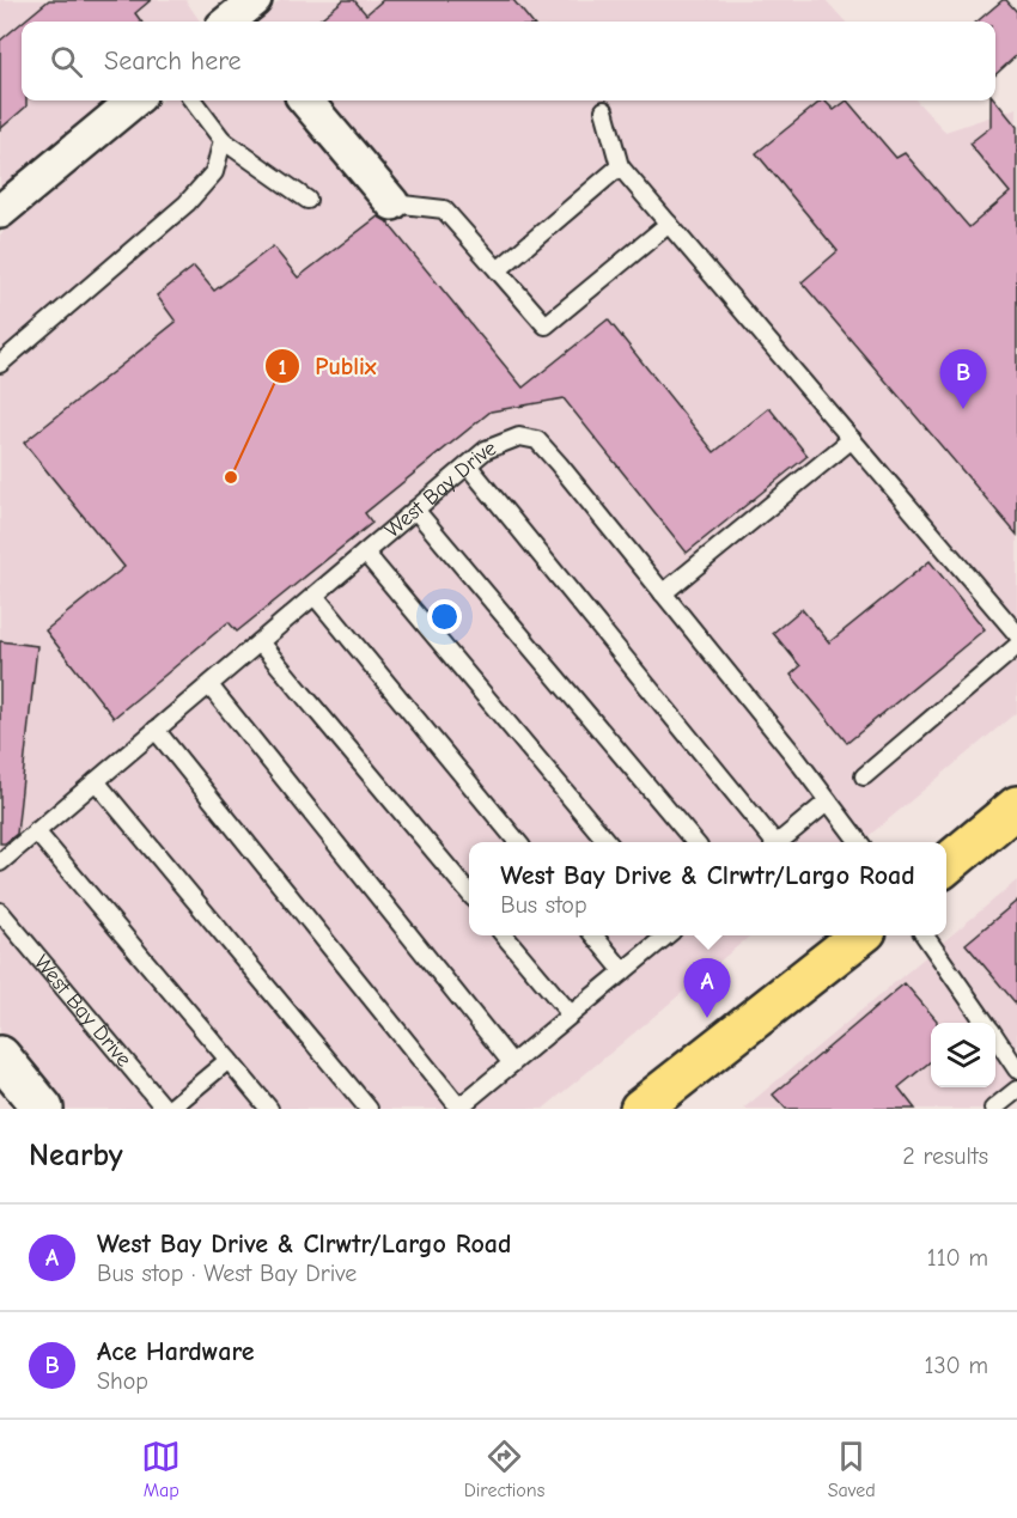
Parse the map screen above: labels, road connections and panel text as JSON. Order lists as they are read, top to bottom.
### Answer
{
  "streets": {
    "lane": ["West Bay Drive"]
  },
  "places": ["Publix"],
  "page": {
    "search": "Search here",
    "pins": ["B", "A"],
    "popup": ["West Bay Drive & Clrwtr/Largo Road", "Bus stop"],
    "heading": ["Nearby", "2 results"],
    "list": [
      {
        "mark": "A",
        "name": "West Bay Drive & Clrwtr/Largo Road",
        "note": "Bus stop · West Bay Drive",
        "value": "110 m"
      },
      {
        "mark": "B",
        "name": "Ace Hardware",
        "note": "Shop",
        "value": "130 m"
      }
    ],
    "nav": ["Map", "Directions", "Saved"]
  }
}
